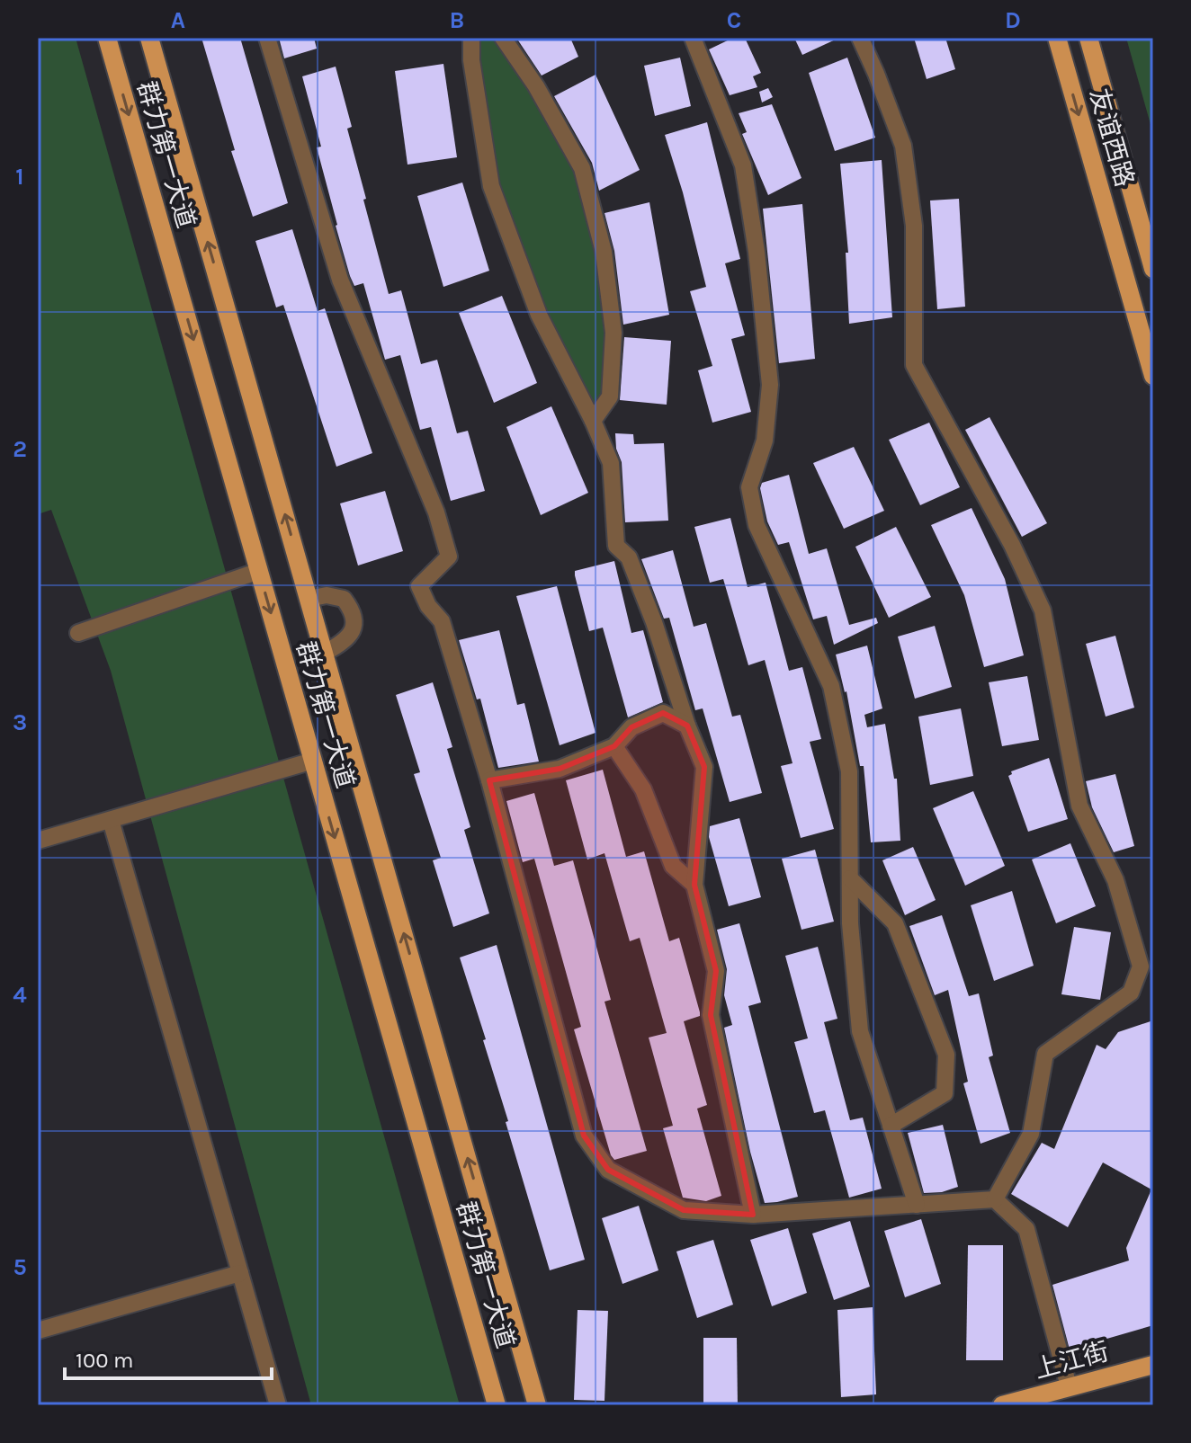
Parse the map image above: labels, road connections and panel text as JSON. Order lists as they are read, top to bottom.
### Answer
{
  "streets": {
    "main road": ["友谊西路", "群力第一大道", "上江街"]
  },
  "scale_bar": "100 m",
  "grid": {
    "columns": [
      "A",
      "B",
      "C",
      "D"
    ],
    "rows": [
      "1",
      "2",
      "3",
      "4",
      "5"
    ]
  }
}
